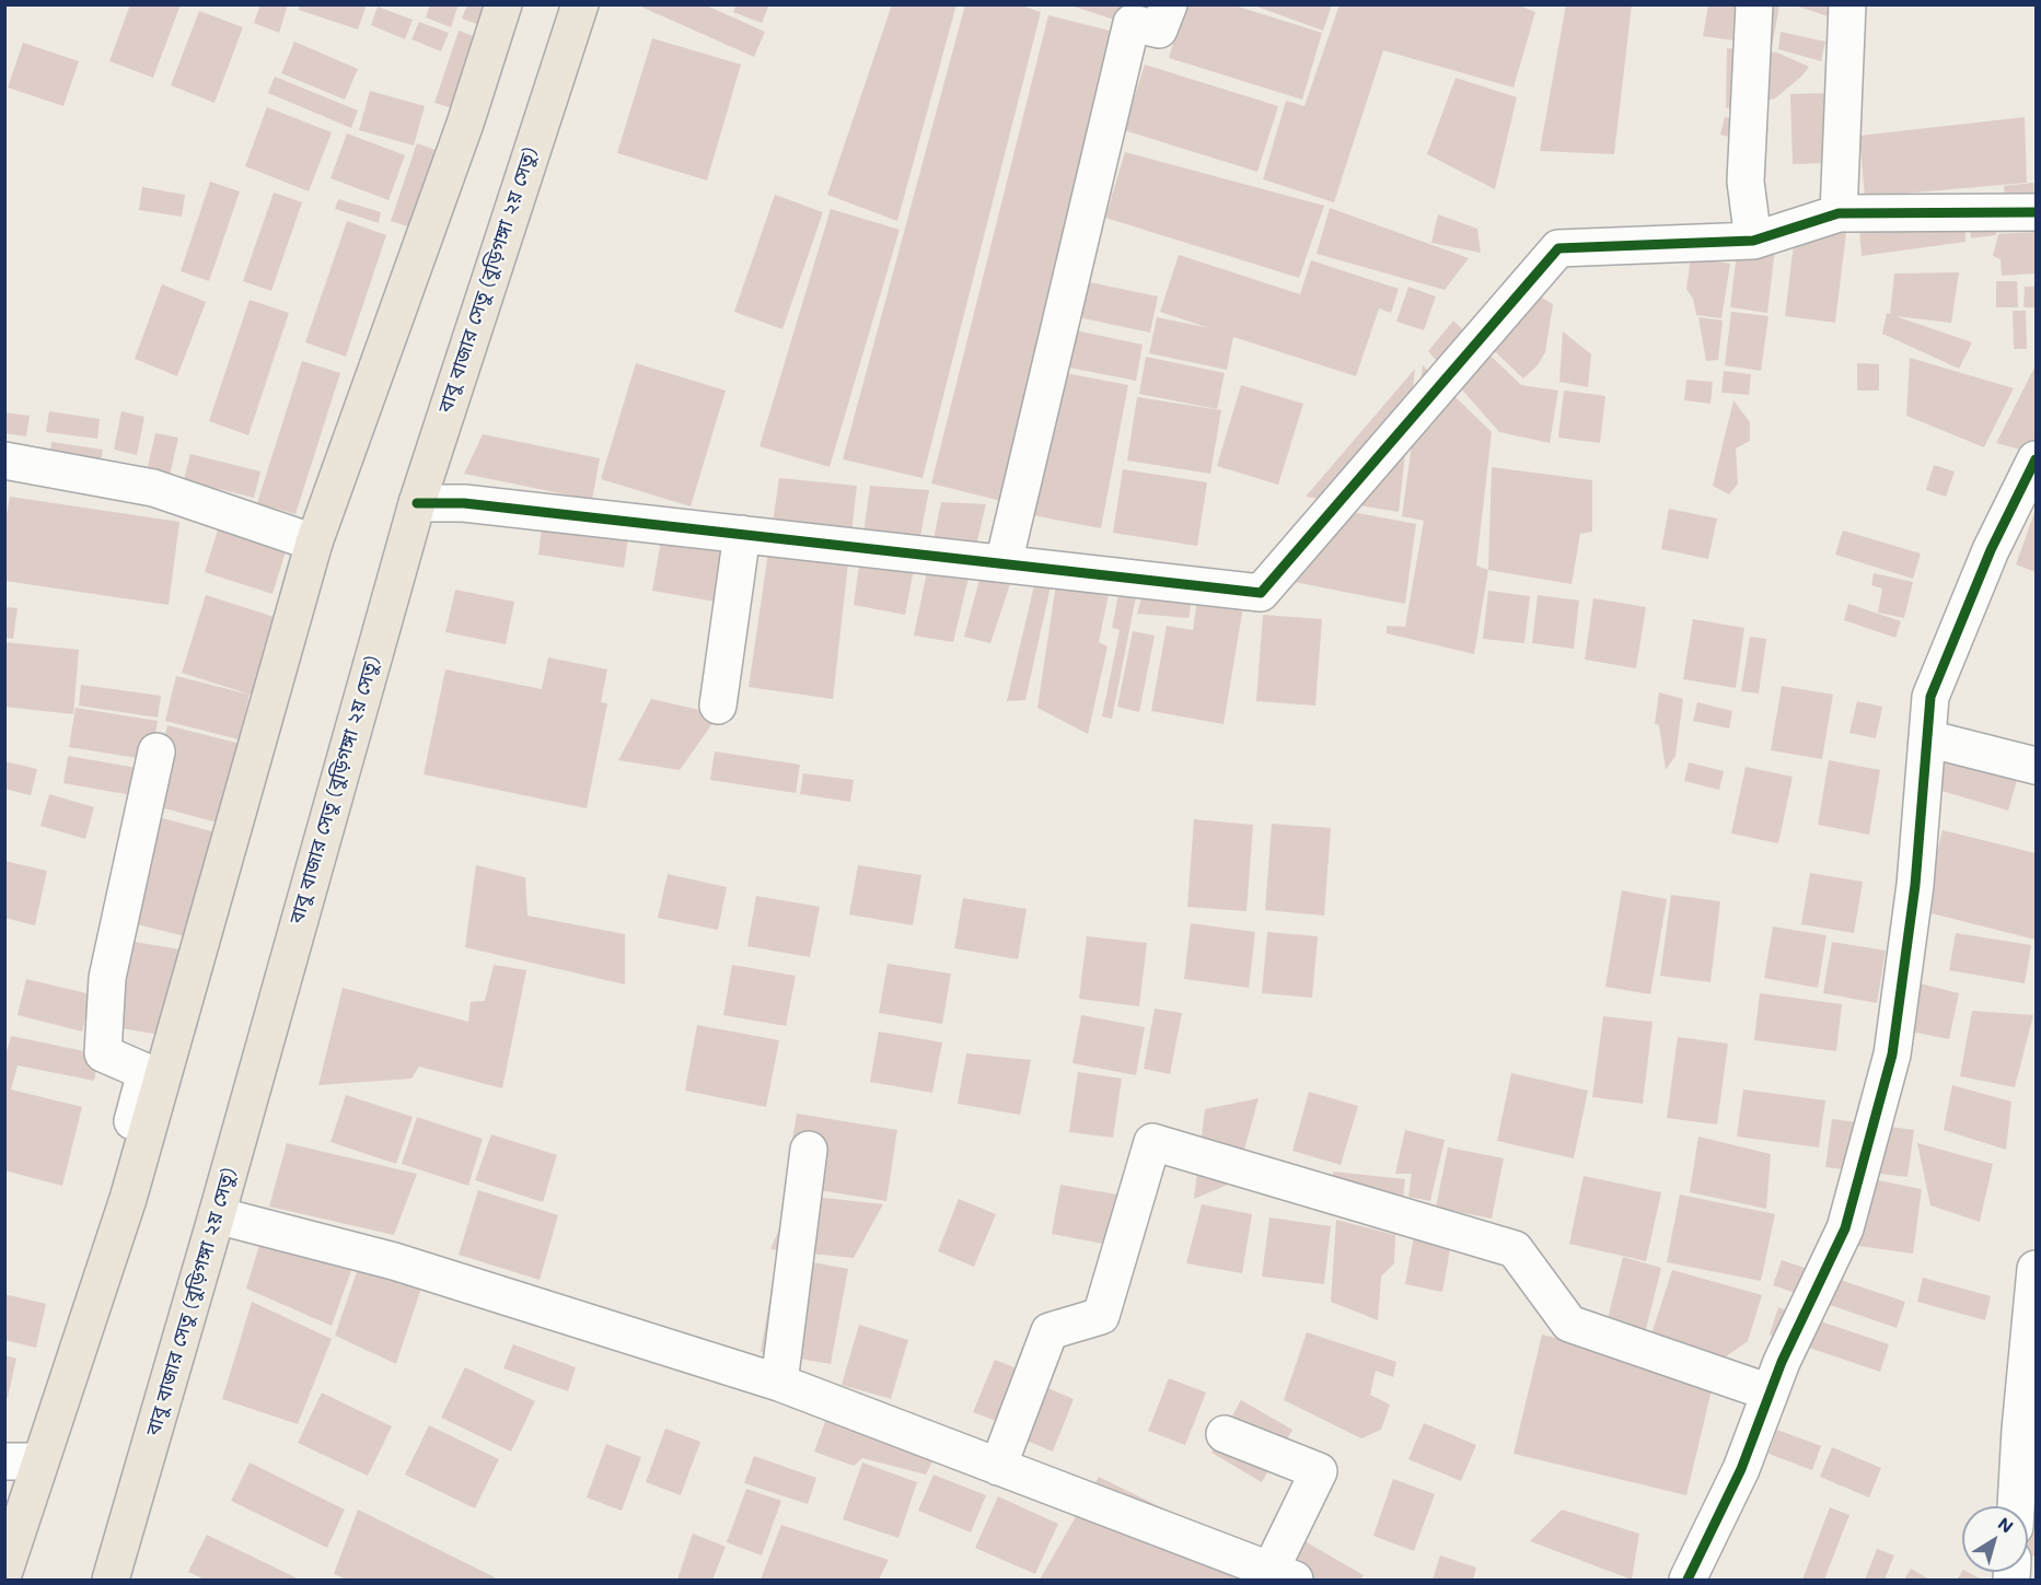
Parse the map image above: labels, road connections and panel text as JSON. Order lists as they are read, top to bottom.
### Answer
{
  "streets": {
    "highway": ["বাবু বাজার সেতু (বুড়িগঙ্গা ২য় সেতু)"]
  },
  "north": "top right"
}
